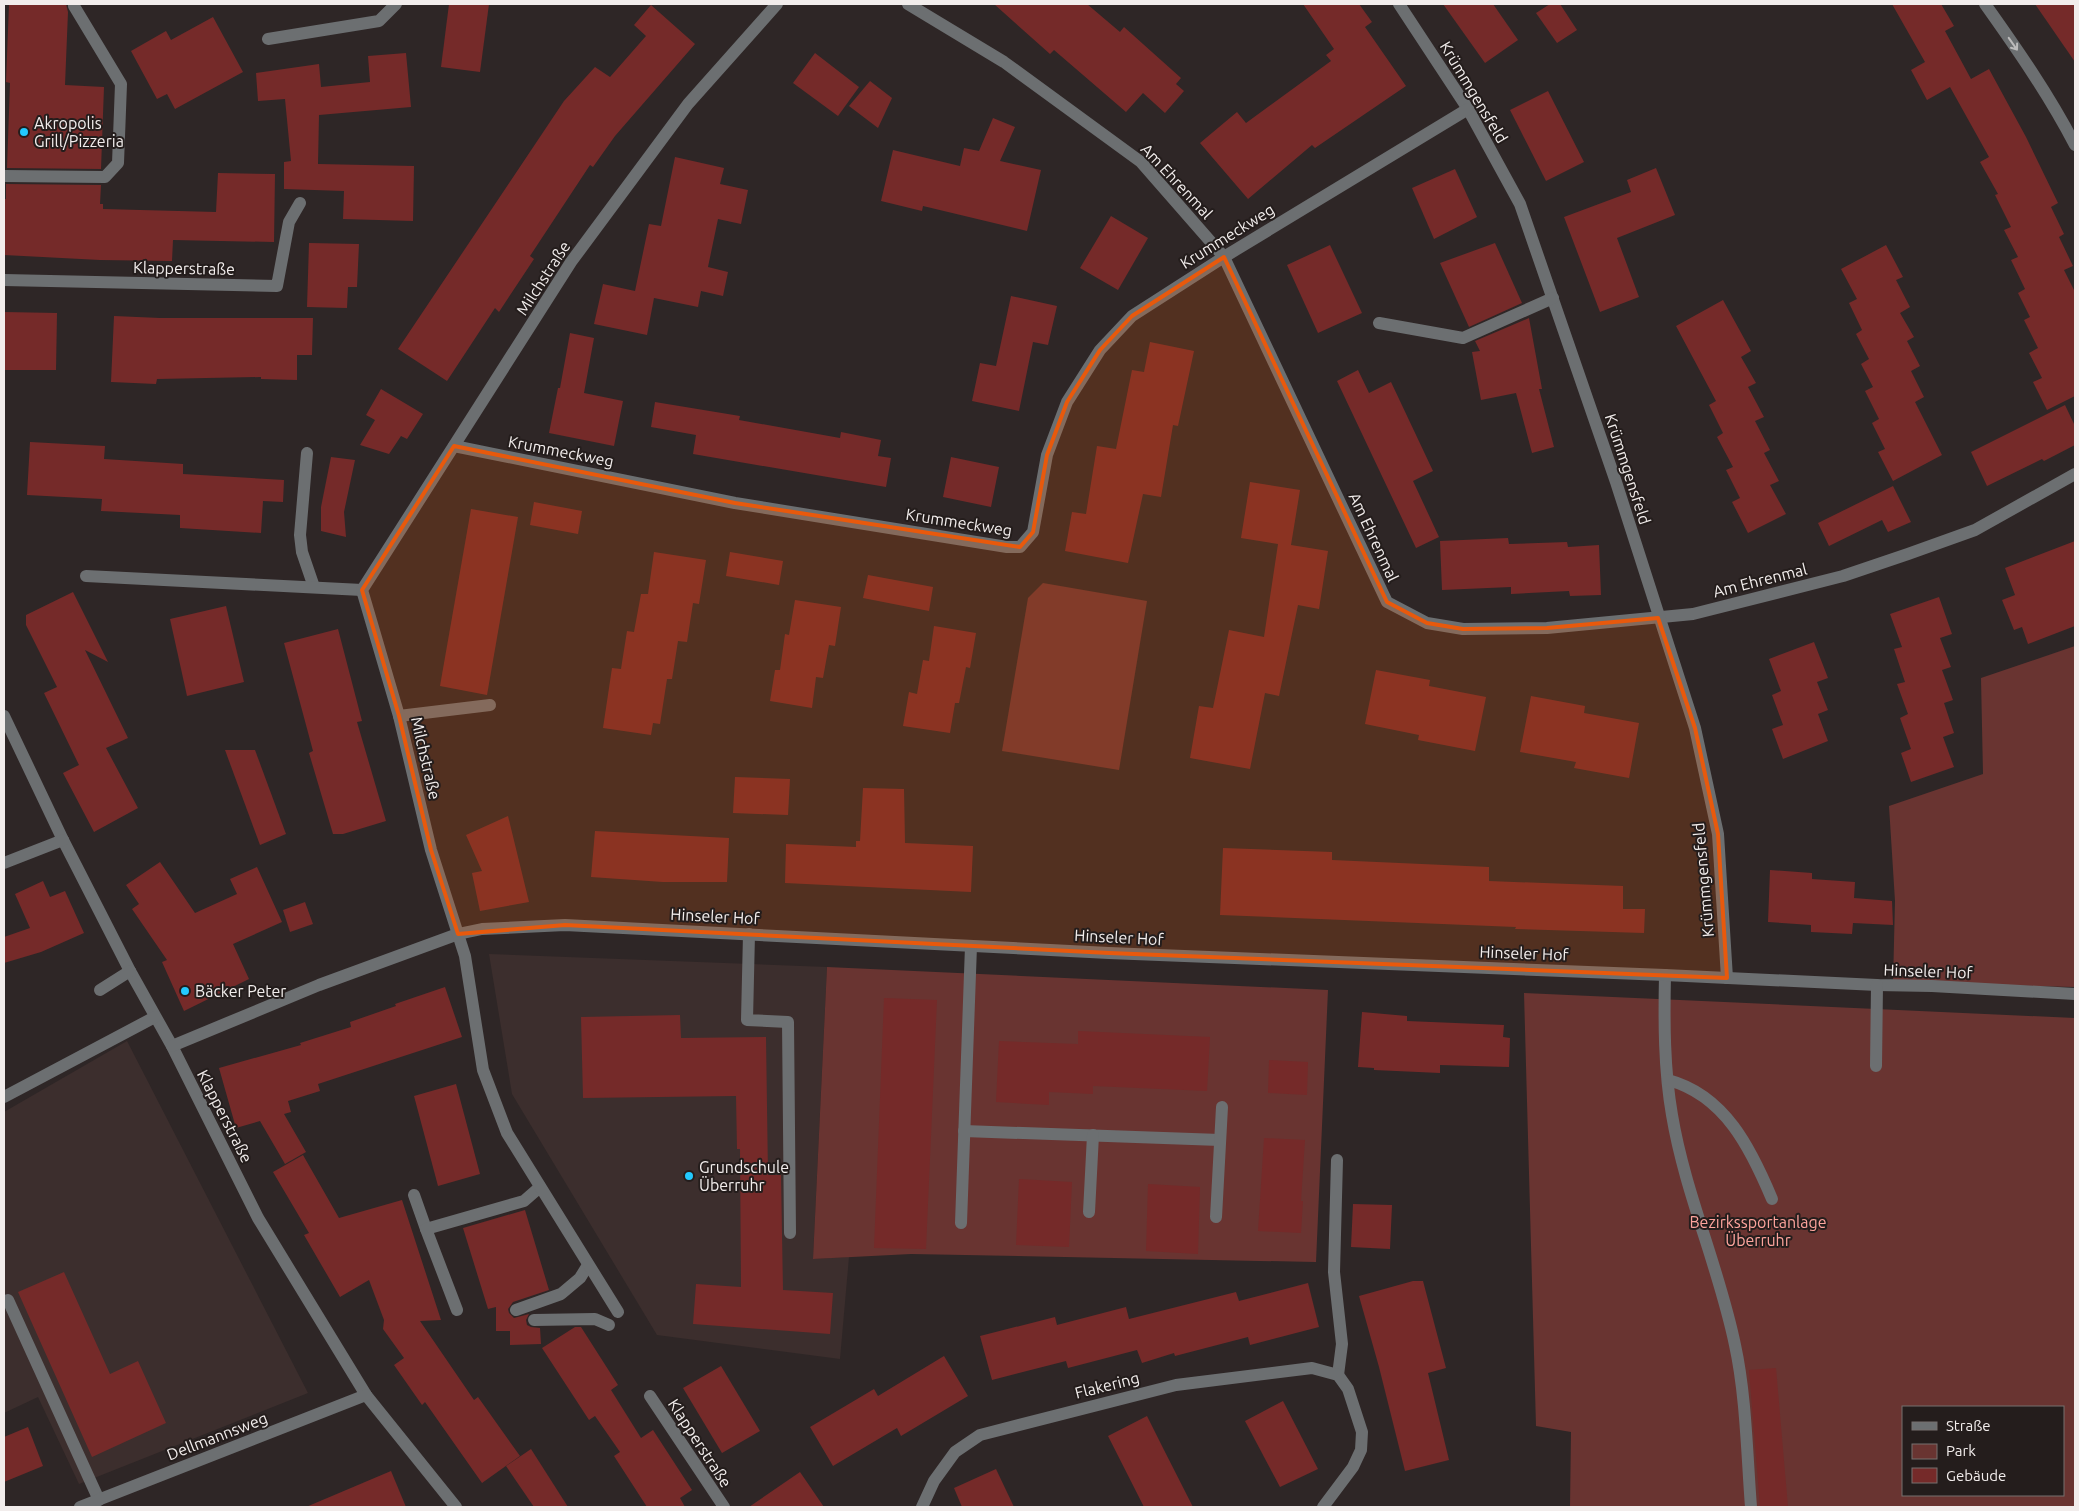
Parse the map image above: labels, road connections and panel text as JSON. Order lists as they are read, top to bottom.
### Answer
{
  "streets": {
    "street": [
      "Krümmgensfeld",
      "Am Ehrenmal",
      "Krummeckweg",
      "Klapperstraße",
      "Milchstraße",
      "Hinseler Hof",
      "Flakering",
      "Dellmannsweg"
    ]
  },
  "crossings": [
    ["Krümmgensfeld", "Am Ehrenmal"],
    ["Krümmgensfeld", "Krummeckweg"],
    ["Krümmgensfeld", "Hinseler Hof"],
    ["Am Ehrenmal", "Krummeckweg"],
    ["Krummeckweg", "Milchstraße"],
    ["Klapperstraße", "Hinseler Hof"],
    ["Klapperstraße", "Dellmannsweg"],
    ["Milchstraße", "Hinseler Hof"]
  ],
  "parks": ["Bezirkssportanlage Überruhr"],
  "places": ["Akropolis Grill/Pizzeria", "Bäcker Peter", "Grundschule Überruhr"],
  "legend": ["Straße", "Park", "Gebäude"]
}
